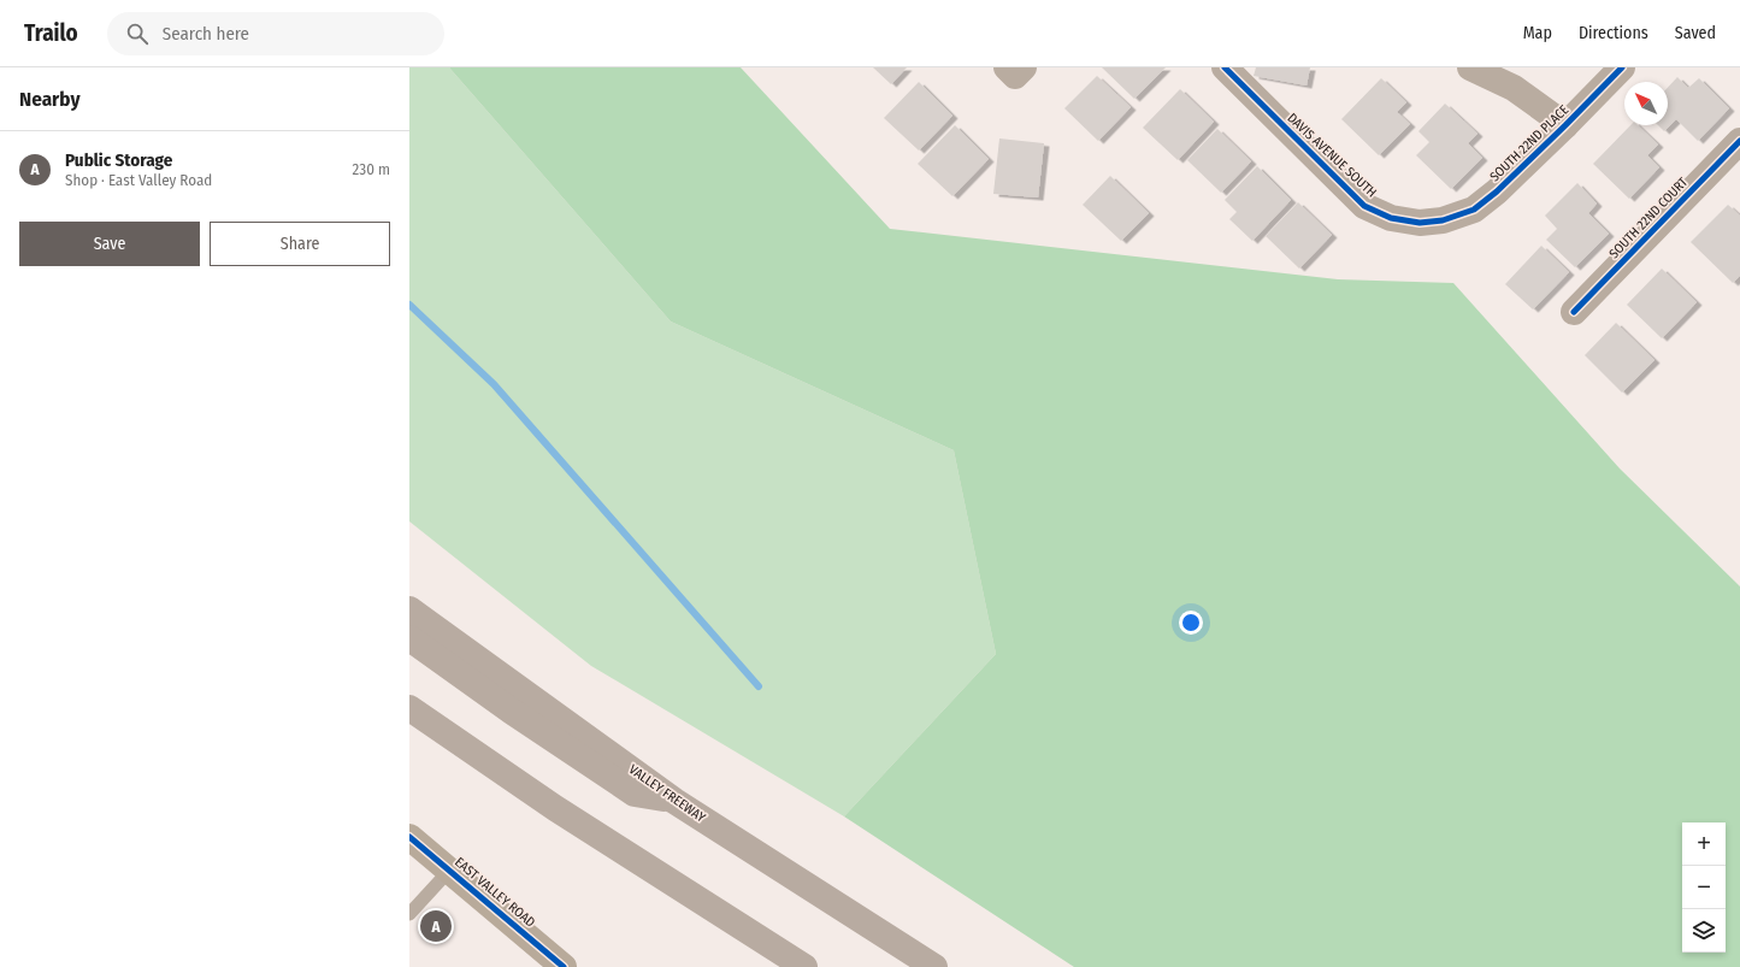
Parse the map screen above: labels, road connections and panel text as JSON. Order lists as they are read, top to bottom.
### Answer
{
  "streets": {
    "highway": ["VALLEY FREEWAY"],
    "street": [
      "SOUTH 22ND PLACE",
      "DAVIS AVENUE SOUTH",
      "SOUTH 22ND COURT",
      "EAST VALLEY ROAD"
    ]
  },
  "crossings": [
    ["SOUTH 22ND PLACE", "DAVIS AVENUE SOUTH"]
  ],
  "north": "top left",
  "page": {
    "header": "Trailo",
    "search": "Search here",
    "nav": ["Map", "Directions", "Saved"],
    "heading": "Nearby",
    "list": [
      {
        "mark": "A",
        "name": "Public Storage",
        "note": "Shop · East Valley Road",
        "value": "230 m"
      }
    ],
    "buttons": ["Save", "Share"],
    "map_buttons": ["+", "−"],
    "pins": "A"
  }
}
